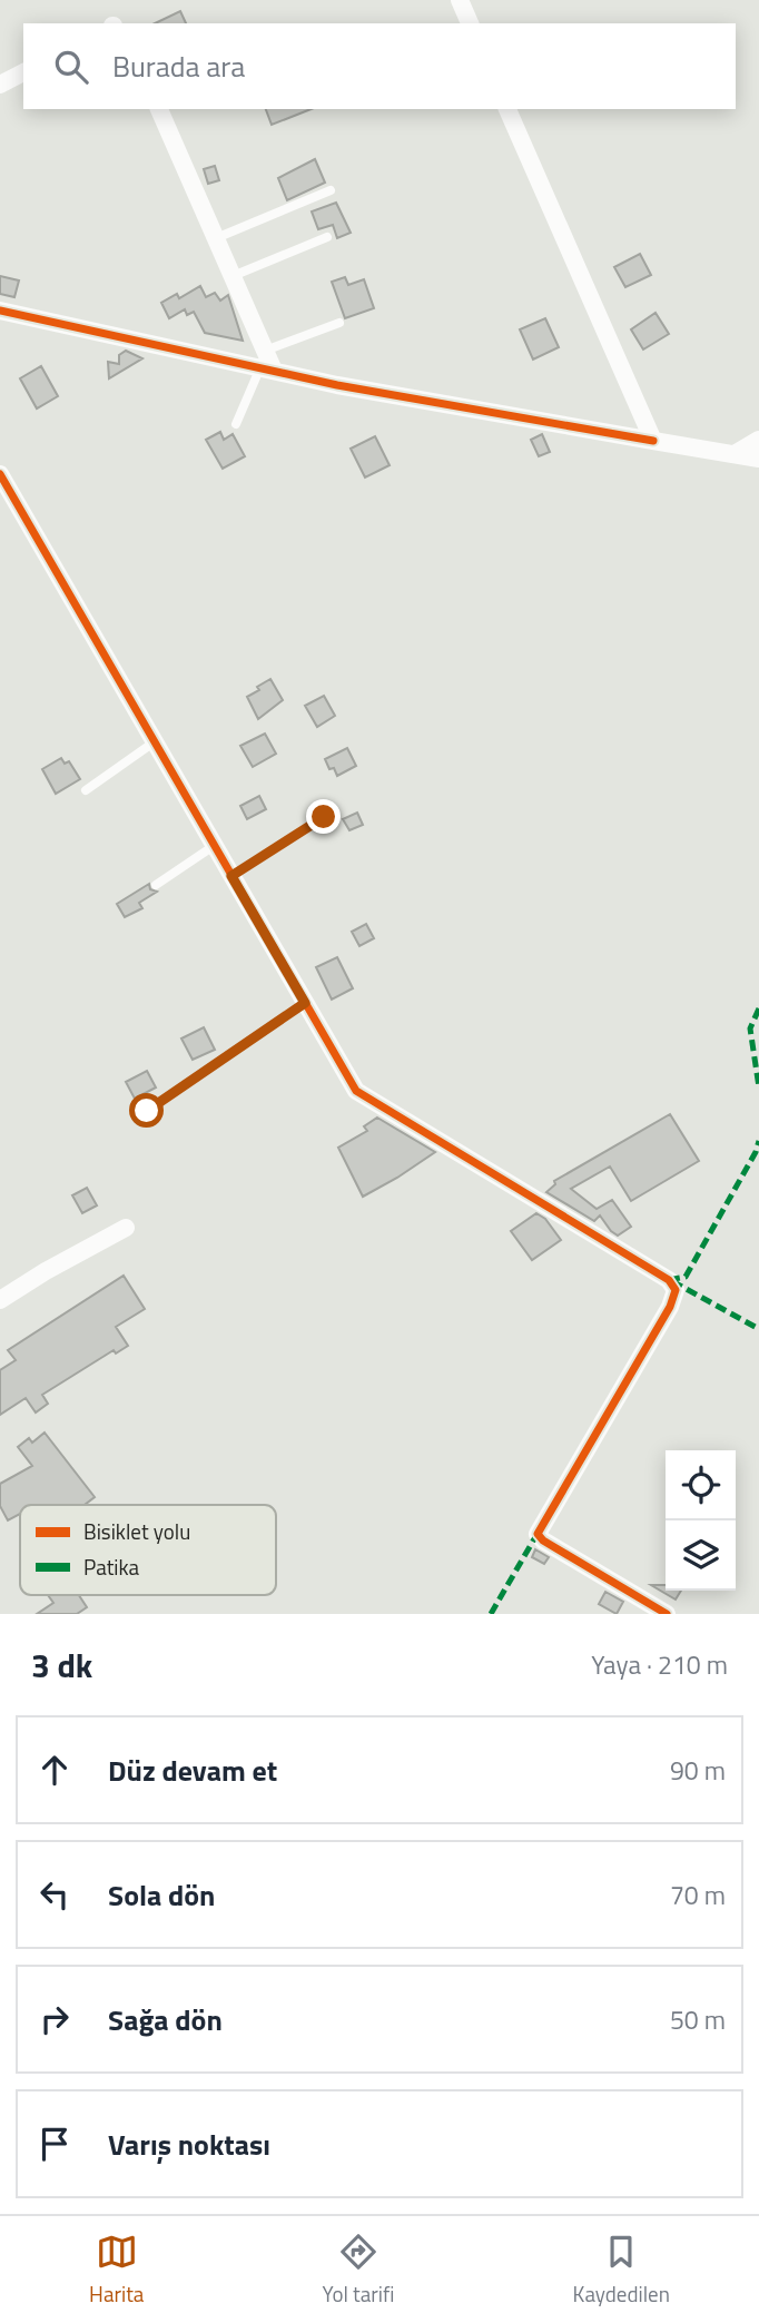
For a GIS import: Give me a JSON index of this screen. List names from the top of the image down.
{
  "legend": ["Bisiklet yolu", "Patika"],
  "page": {
    "search": "Burada ara",
    "heading": ["3 dk", "Yaya · 210 m"],
    "list": [
      ["Düz devam et", "90 m"],
      ["Sola dön", "70 m"],
      ["Sağa dön", "50 m"],
      "Varış noktası"
    ],
    "nav": ["Harita", "Yol tarifi", "Kaydedilen"]
  }
}
